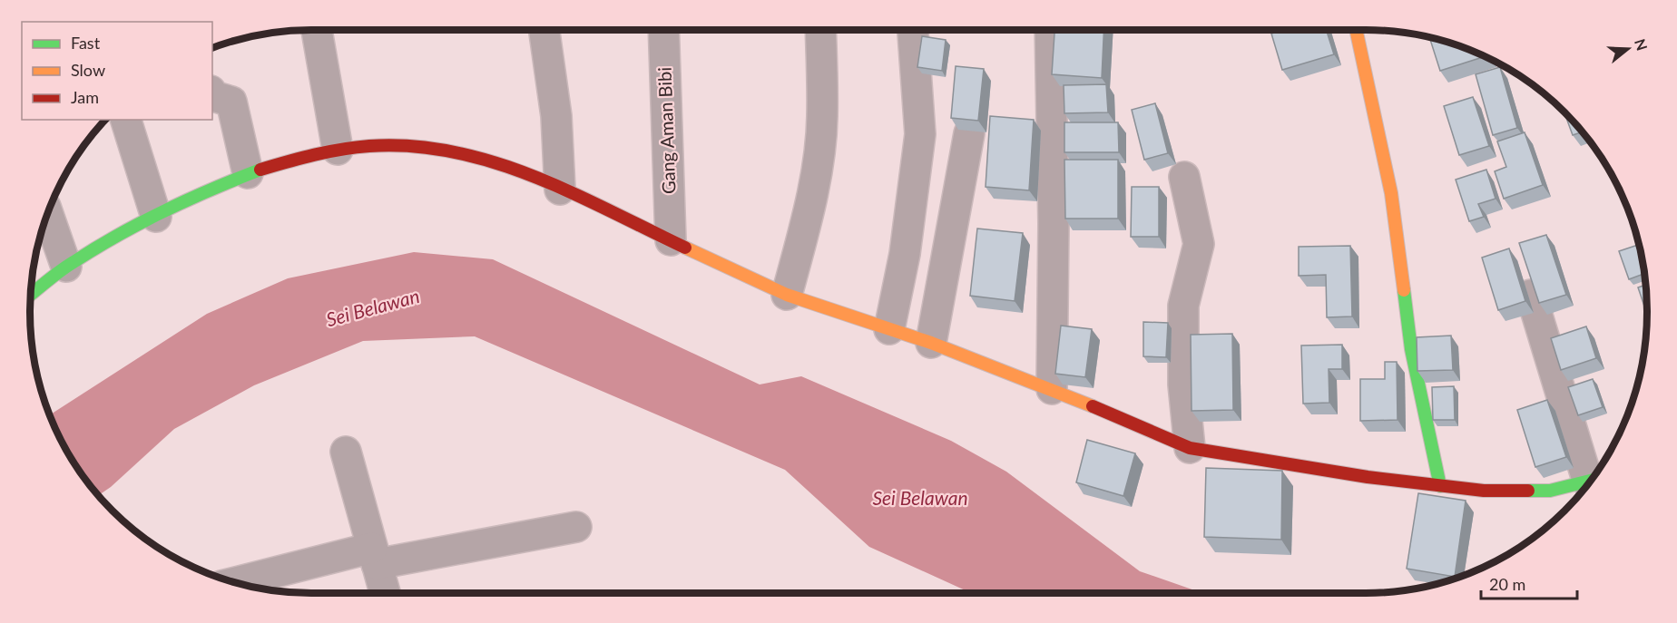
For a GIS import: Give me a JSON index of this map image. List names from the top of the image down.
{
  "streets": {
    "street": ["Gang Aman Bibi"]
  },
  "water": ["Sei Belawan"],
  "legend": ["Fast", "Slow", "Jam"],
  "scale_bar": "20 m",
  "north": "right"
}
